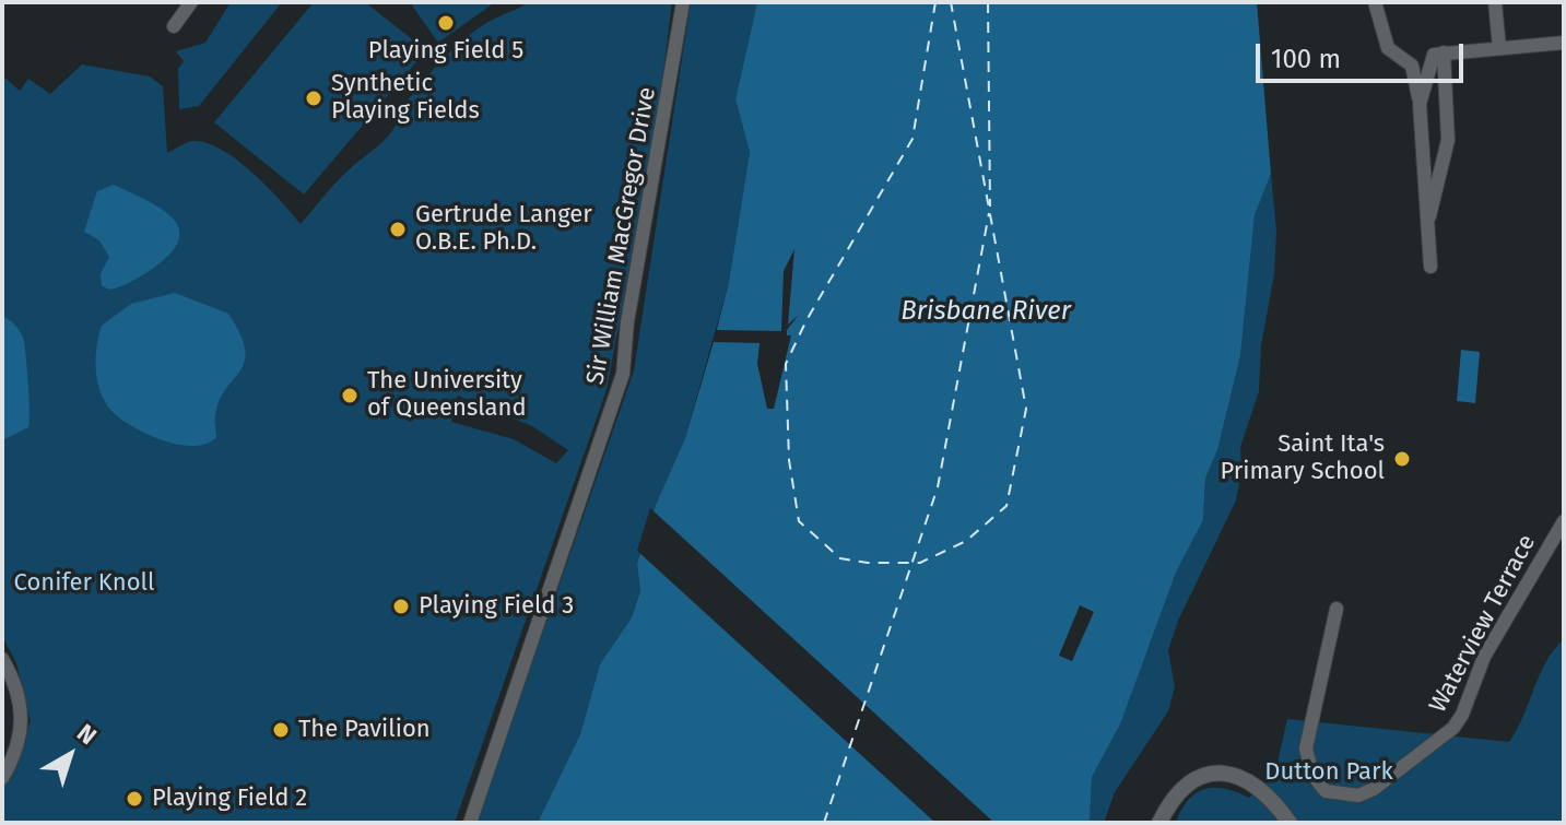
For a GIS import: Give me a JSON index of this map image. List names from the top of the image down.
{
  "streets": {
    "street": ["Sir William MacGregor Drive", "Waterview Terrace"]
  },
  "water": ["Brisbane River"],
  "parks": ["Conifer Knoll", "Dutton Park"],
  "places": [
    "Playing Field 5",
    "Synthetic Playing Fields",
    "Gertrude Langer O.B.E. Ph.D.",
    "The University of Queensland",
    "Saint Ita's Primary School",
    "Playing Field 3",
    "The Pavilion",
    "Playing Field 2"
  ],
  "scale_bar": "100 m",
  "north": "top right"
}
